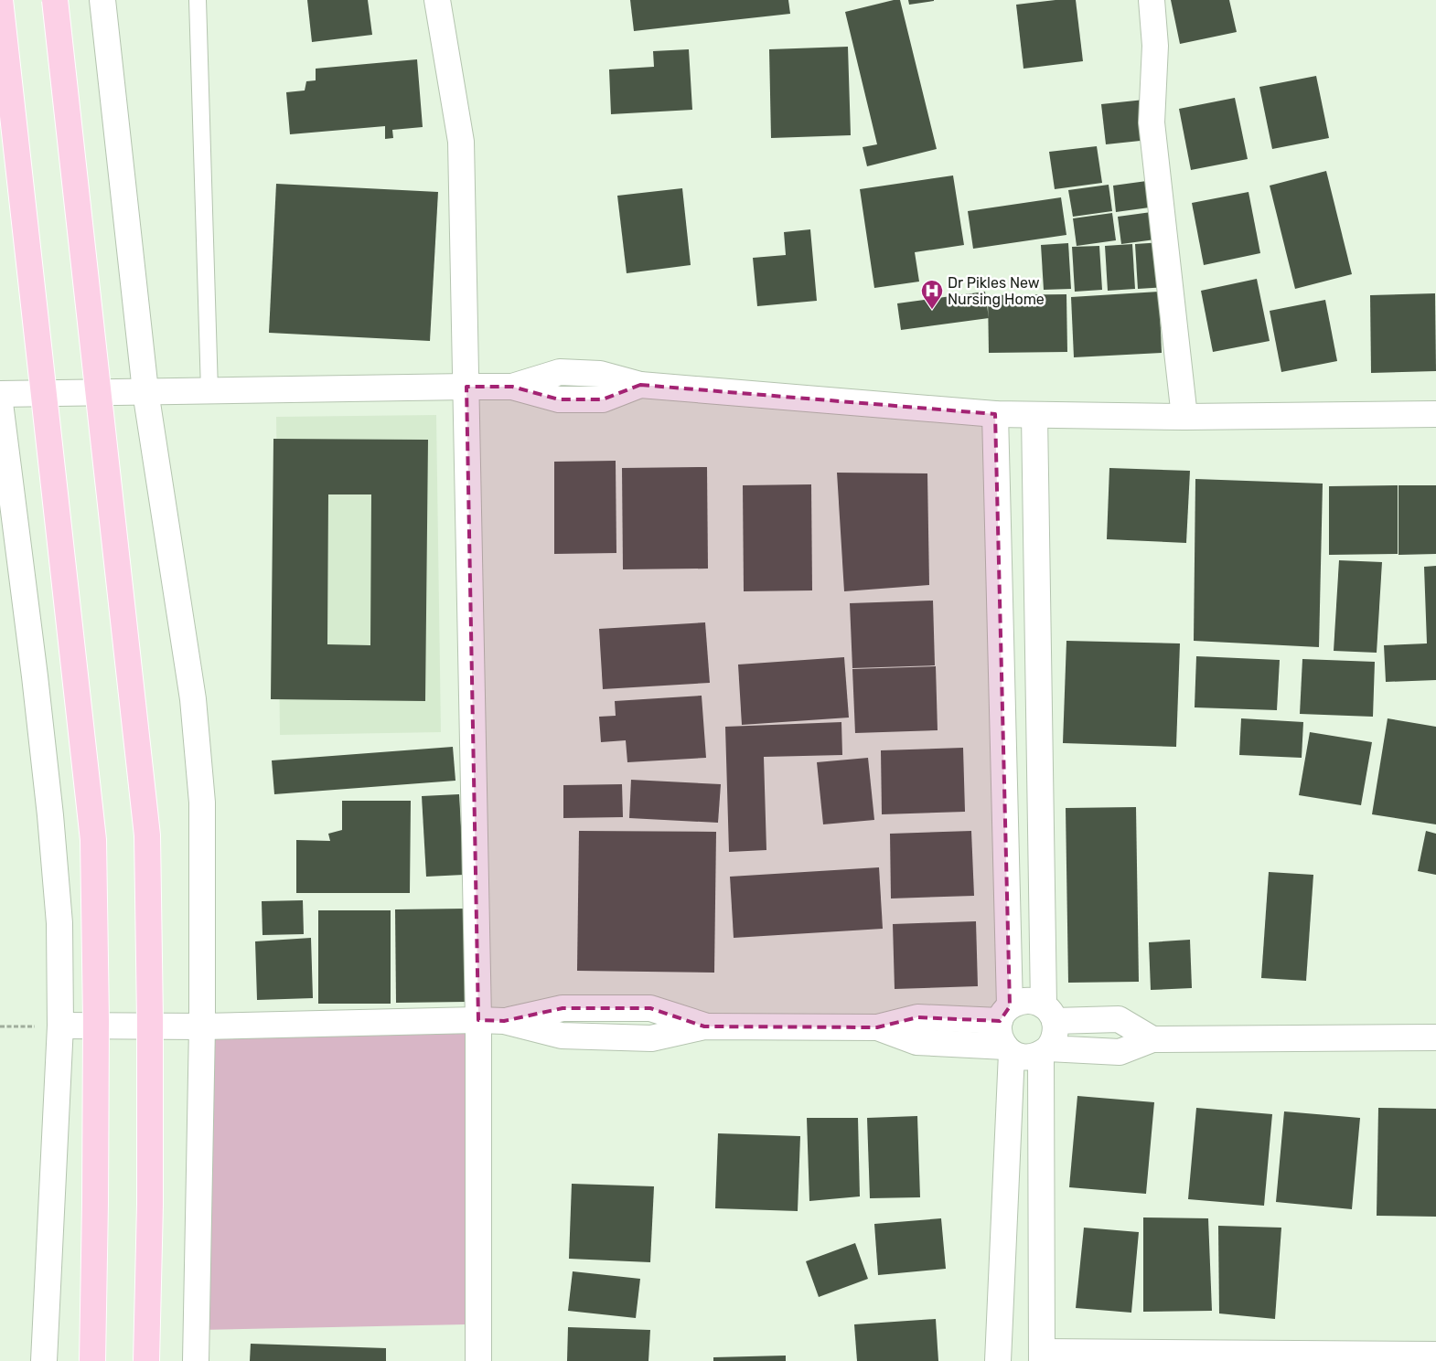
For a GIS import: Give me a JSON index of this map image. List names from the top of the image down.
{
  "places": {
    "hospital": ["Dr Pikles New Nursing Home"]
  }
}
